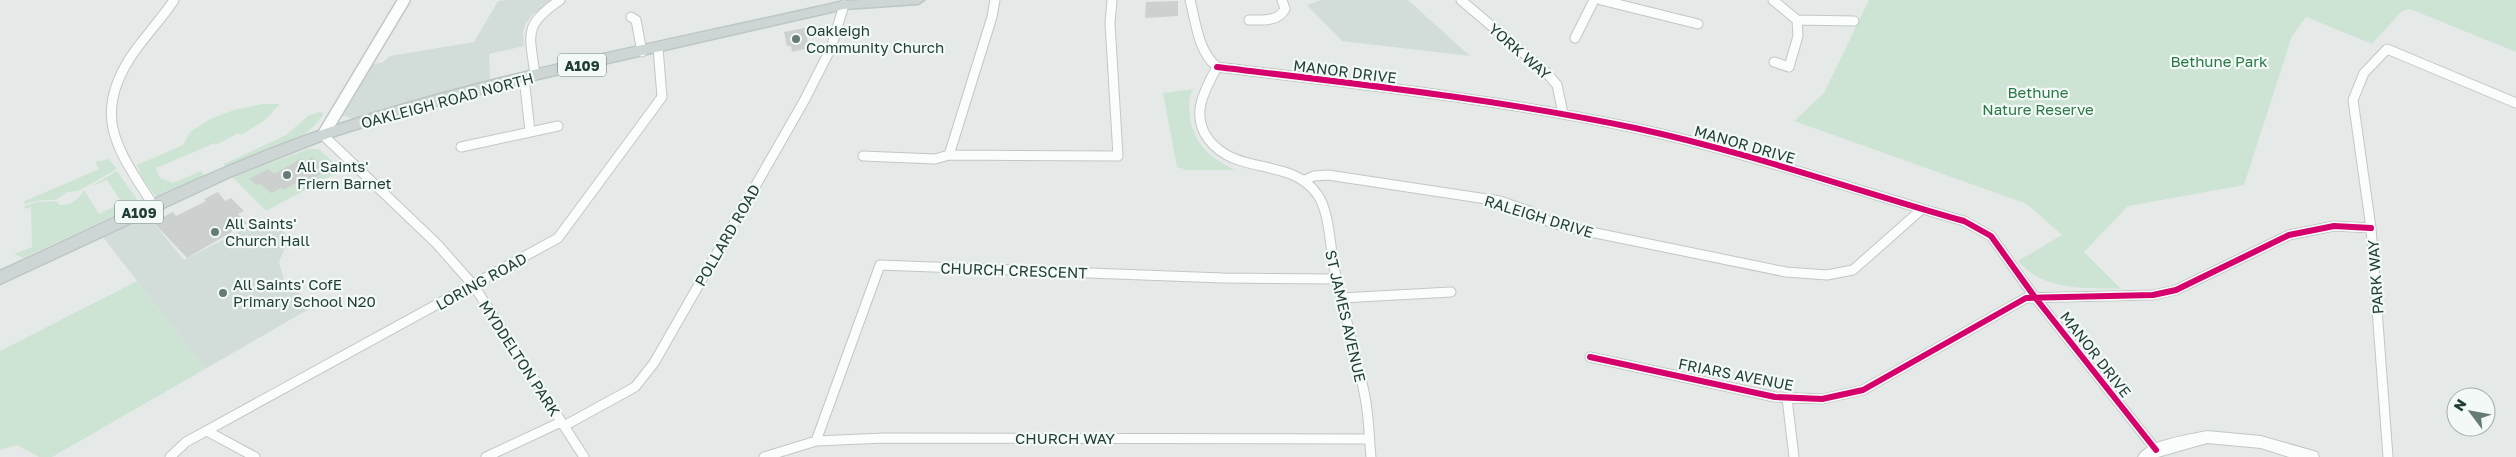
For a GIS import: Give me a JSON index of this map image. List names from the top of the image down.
{
  "streets": {
    "main road": ["A109", "OAKLEIGH ROAD NORTH"],
    "street": [
      "YORK WAY",
      "MANOR DRIVE",
      "RALEIGH DRIVE",
      "POLLARD ROAD",
      "CHURCH CRESCENT",
      "PARK WAY",
      "LORING ROAD",
      "ST JAMES AVENUE",
      "MYDDELTON PARK",
      "FRIARS AVENUE",
      "CHURCH WAY"
    ]
  },
  "crossings": [
    ["YORK WAY", "MANOR DRIVE"],
    ["MANOR DRIVE", "RALEIGH DRIVE"],
    ["MANOR DRIVE", "FRIARS AVENUE"],
    ["OAKLEIGH ROAD NORTH", "POLLARD ROAD"],
    ["OAKLEIGH ROAD NORTH", "LORING ROAD"],
    ["OAKLEIGH ROAD NORTH", "MYDDELTON PARK"],
    ["RALEIGH DRIVE", "ST JAMES AVENUE"],
    ["POLLARD ROAD", "MYDDELTON PARK"],
    ["CHURCH CRESCENT", "ST JAMES AVENUE"],
    ["CHURCH CRESCENT", "CHURCH WAY"],
    ["LORING ROAD", "MYDDELTON PARK"],
    ["ST JAMES AVENUE", "CHURCH WAY"]
  ],
  "parks": ["Bethune Park", "Bethune Nature Reserve"],
  "places": [
    "Oakleigh Community Church",
    "All Saints' Friern Barnet",
    "All Saints' Church Hall",
    "All Saints' CofE Primary School N20"
  ],
  "north": "top left"
}
